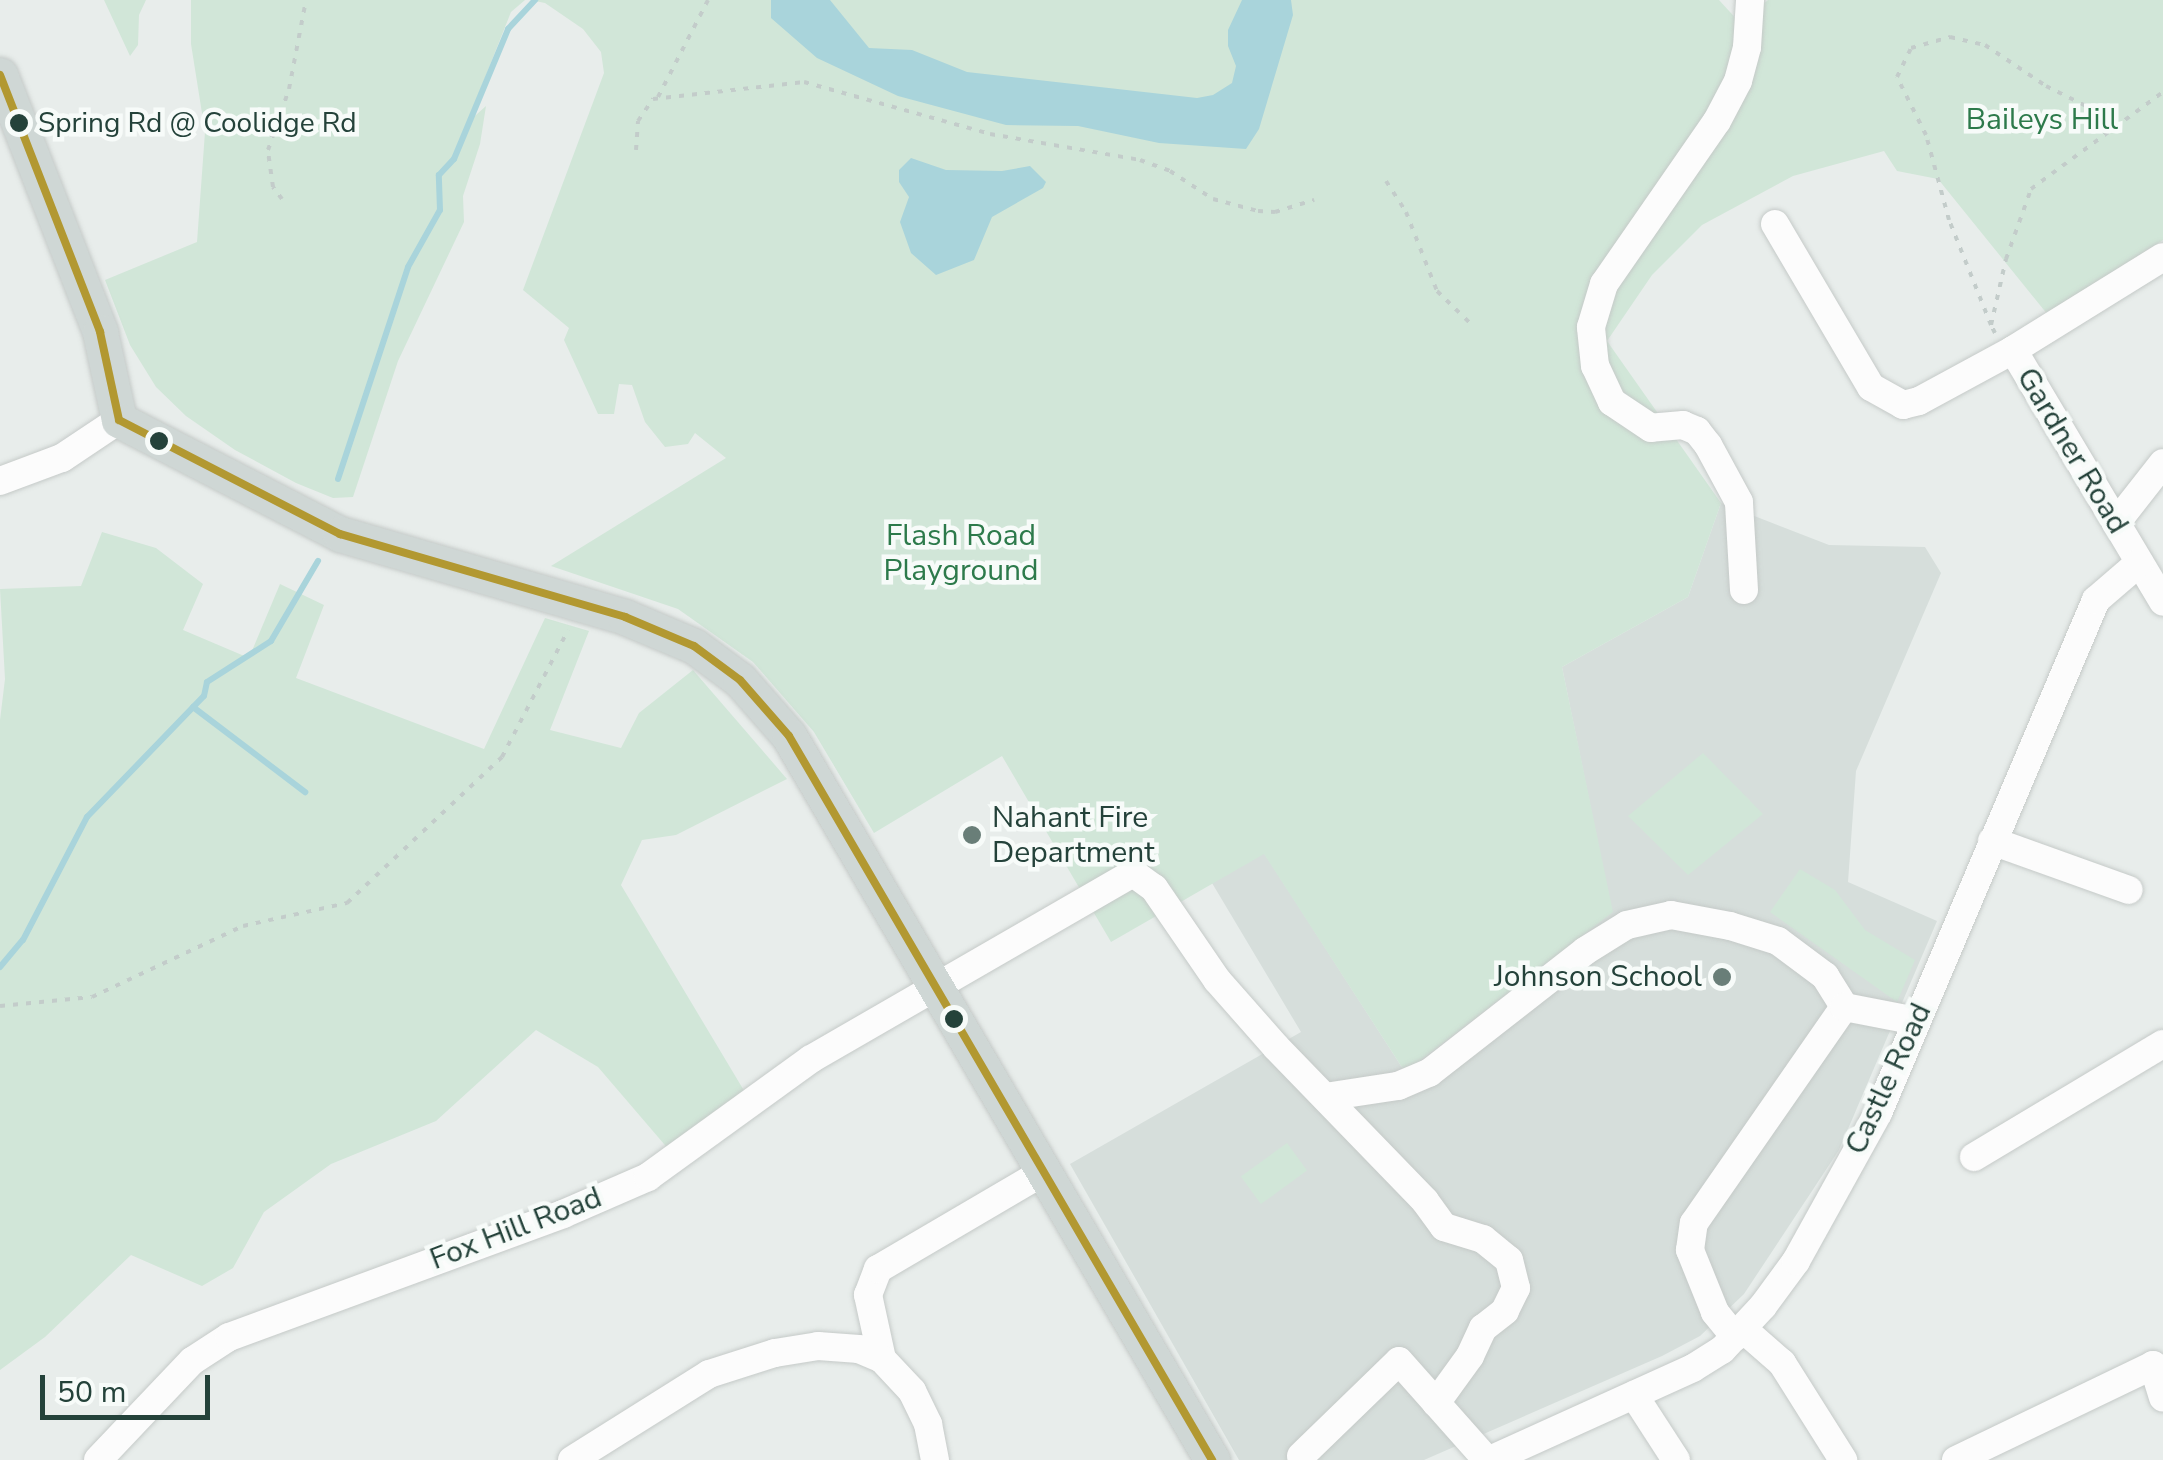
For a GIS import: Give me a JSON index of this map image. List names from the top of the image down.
{
  "streets": {
    "street": ["Gardner Road", "Castle Road", "Fox Hill Road"]
  },
  "crossings": [
    ["Gardner Road", "Castle Road"]
  ],
  "parks": ["Baileys Hill", "Flash Road Playground"],
  "places": ["Spring Rd @ Coolidge Rd", "Nahant Fire Department", "Johnson School"],
  "scale_bar": "50 m"
}
